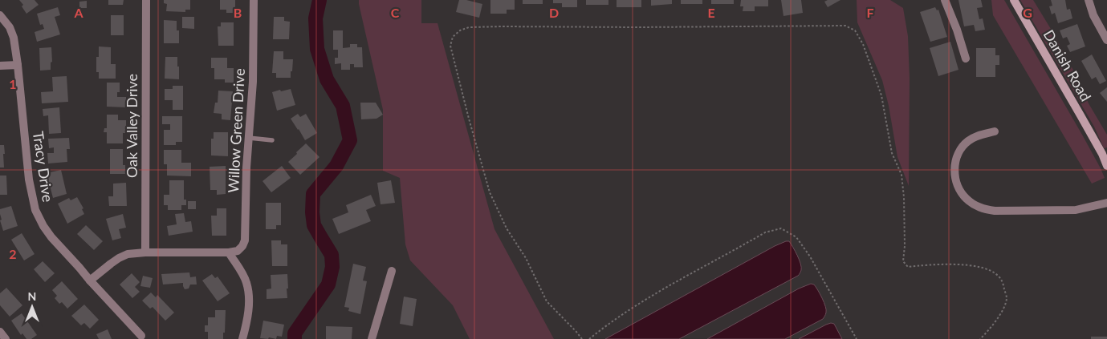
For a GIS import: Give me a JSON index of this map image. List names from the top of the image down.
{
  "streets": {
    "street": [
      "Danish Road",
      "Oak Valley Drive",
      "Willow Green Drive",
      "Tracy Drive"
    ]
  },
  "north": "top",
  "grid": {
    "columns": [
      "A",
      "B",
      "C",
      "D",
      "E",
      "F",
      "G"
    ],
    "rows": ["1", "2"]
  }
}
